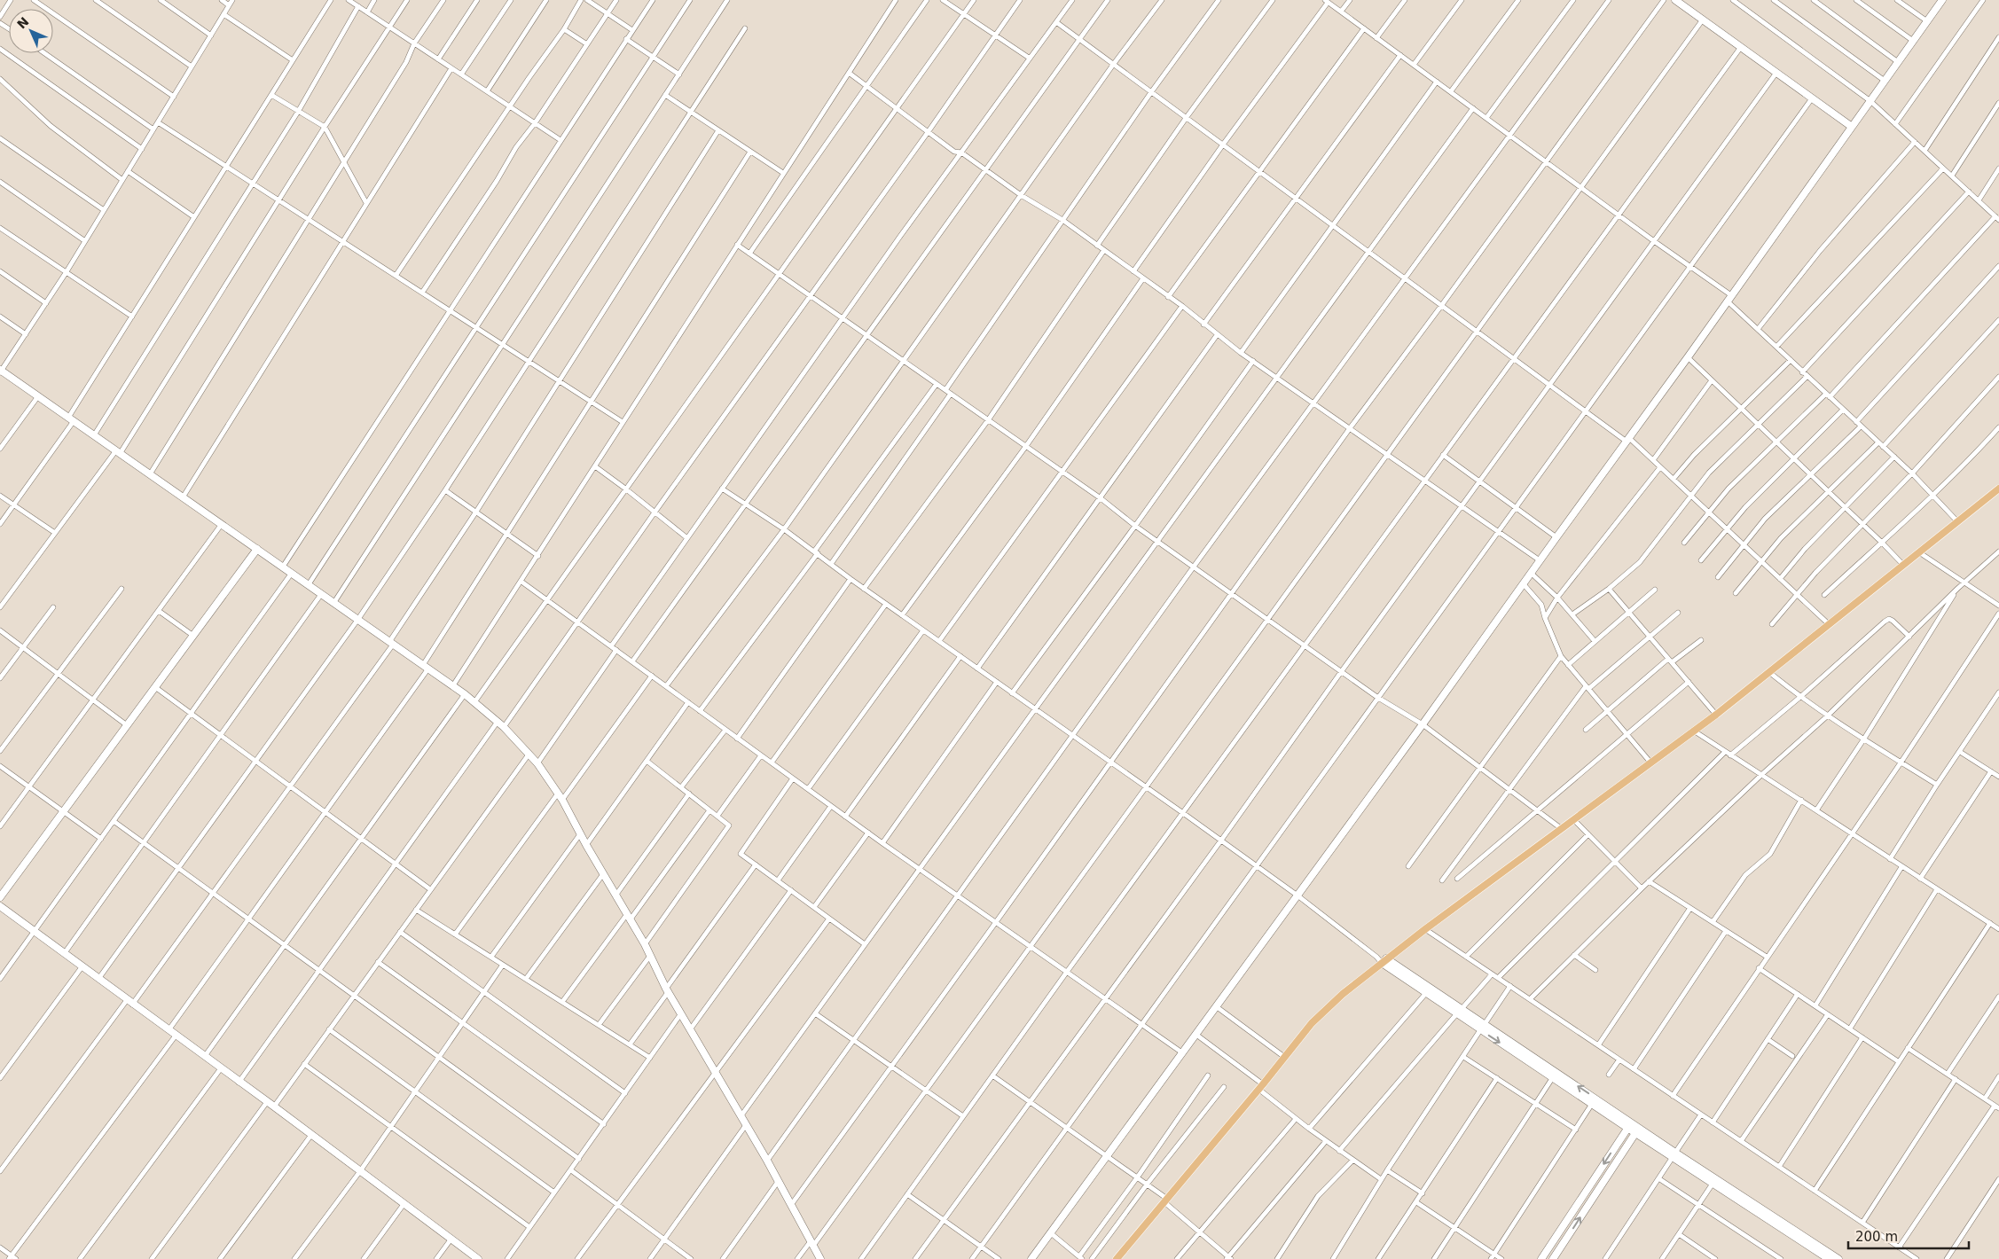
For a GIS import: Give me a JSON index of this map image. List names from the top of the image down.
{
  "scale_bar": "200 m",
  "north": "top left"
}
